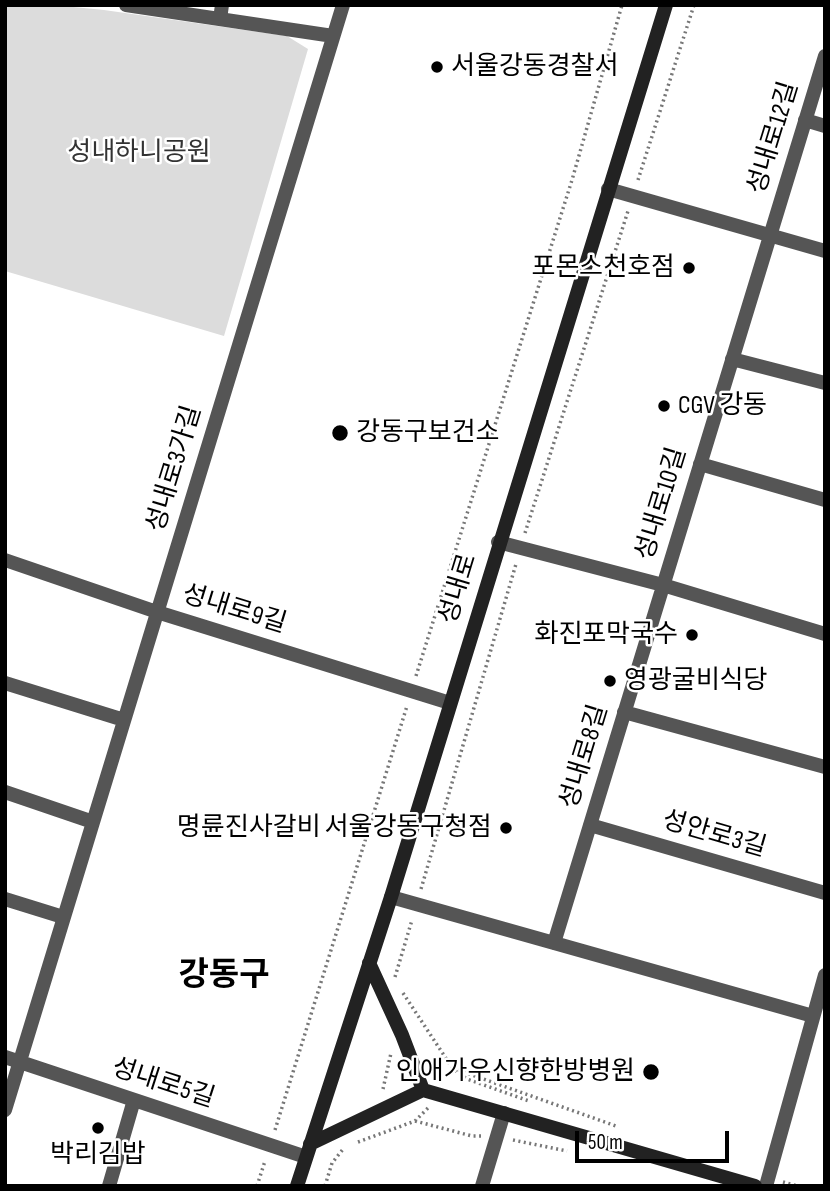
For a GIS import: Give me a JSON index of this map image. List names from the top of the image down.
{
  "streets": {
    "street": [
      "성내로12길",
      "성내로3가길",
      "성내로10길",
      "성내로",
      "성내로9길",
      "성내로8길",
      "성안로3길",
      "성내로5길"
    ]
  },
  "crossings": [
    ["성내로12길", "성내로10길"],
    ["성내로12길", "성내로"],
    ["성내로3가길", "성내로9길"],
    ["성내로3가길", "성내로5길"],
    ["성내로10길", "성내로"],
    ["성내로10길", "성내로8길"],
    ["성내로", "성내로9길"],
    ["성내로", "성내로5길"],
    ["성내로8길", "성안로3길"]
  ],
  "districts": ["강동구"],
  "parks": ["성내하니공원"],
  "places": [
    "서울강동경찰서",
    "포몬스천호점",
    "CGV 강동",
    "강동구보건소",
    "화진포막국수",
    "영광굴비식당",
    "명륜진사갈비 서울강동구청점",
    "인애가우신향한방병원",
    "박리김밥"
  ],
  "scale_bar": "50 m"
}
